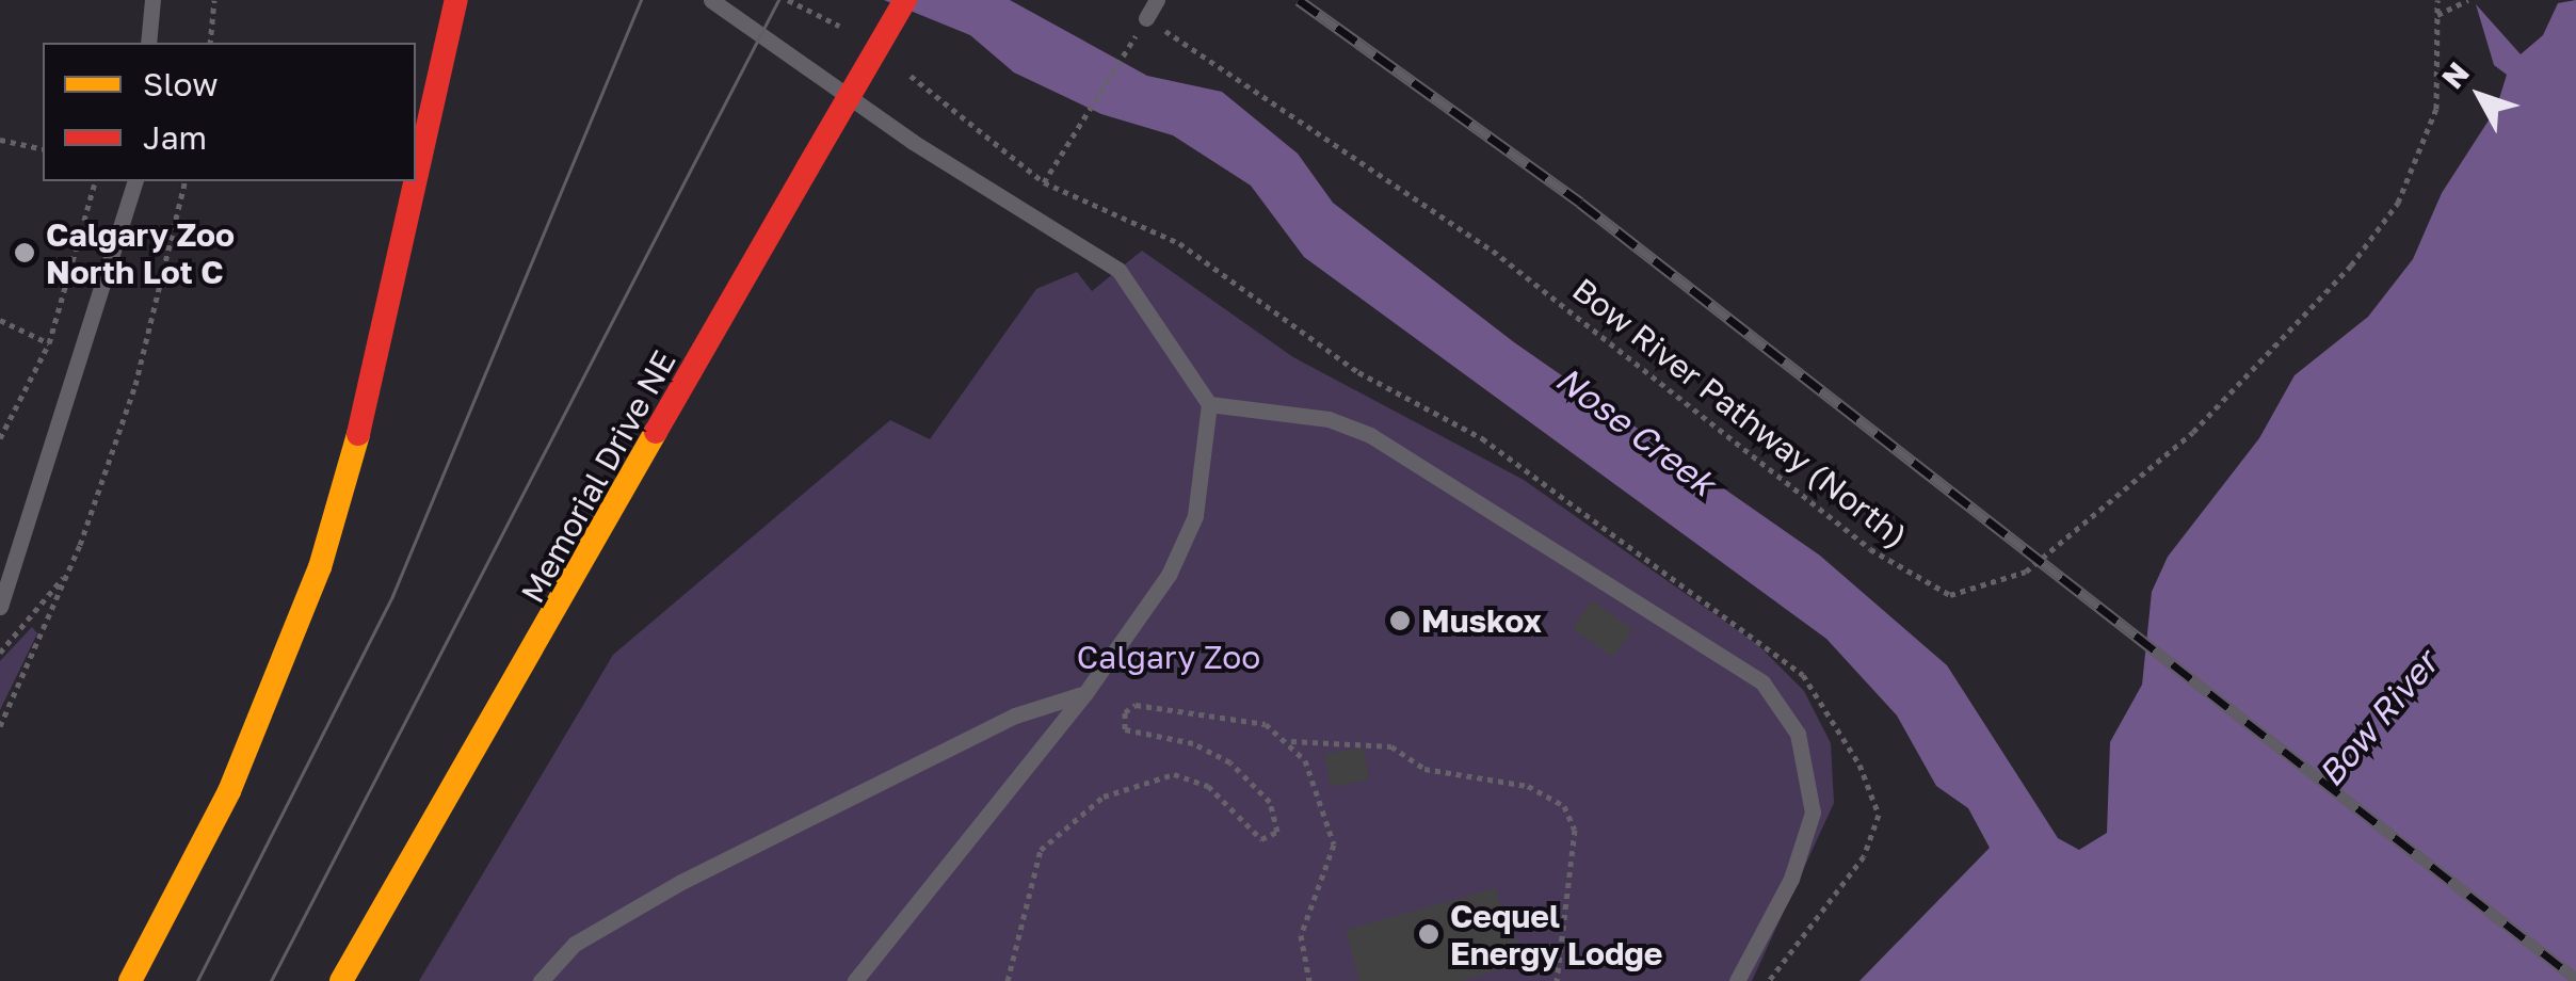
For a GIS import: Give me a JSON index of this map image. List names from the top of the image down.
{
  "streets": {
    "highway": ["Memorial Drive NE"],
    "path": ["Bow River Pathway (North)"]
  },
  "water": ["Nose Creek", "Bow River"],
  "parks": ["Calgary Zoo"],
  "places": ["Calgary Zoo North Lot C", "Muskox", "Cequel Energy Lodge"],
  "legend": ["Slow", "Jam"],
  "north": "top left"
}
